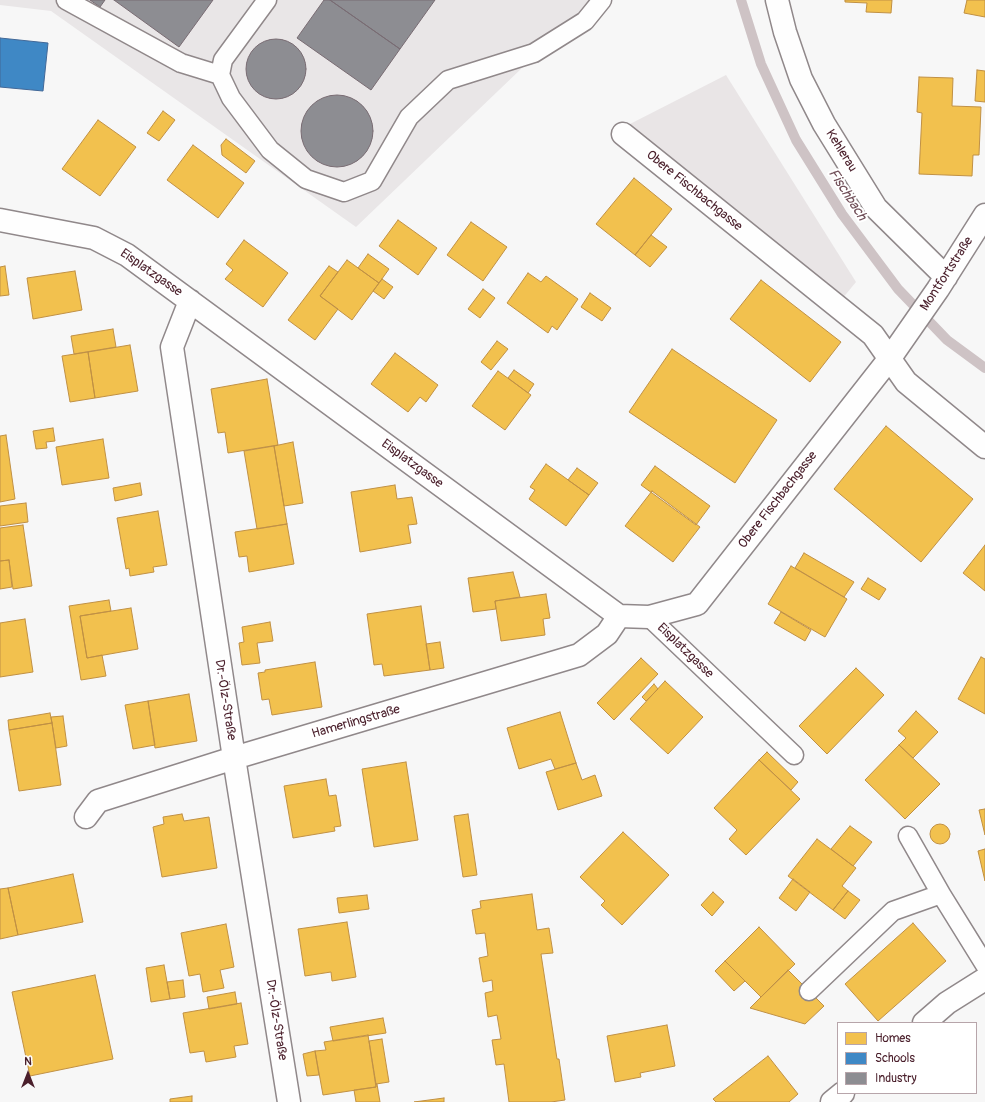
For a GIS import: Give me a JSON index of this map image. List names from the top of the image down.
{
  "streets": {
    "street": [
      "Kehlerau",
      "Obere Fischbachgasse",
      "Eisplatzgasse",
      "Montfortstraße",
      "Dr.-Ölz-Straße",
      "Hamerlingstraße"
    ]
  },
  "crossings": [
    ["Kehlerau", "Montfortstraße"],
    ["Obere Fischbachgasse", "Eisplatzgasse"],
    ["Obere Fischbachgasse", "Montfortstraße"],
    ["Eisplatzgasse", "Dr.-Ölz-Straße"],
    ["Eisplatzgasse", "Hamerlingstraße"],
    ["Dr.-Ölz-Straße", "Hamerlingstraße"]
  ],
  "water": ["Fischbach"],
  "legend": ["Homes", "Schools", "Industry"],
  "north": "top"
}
